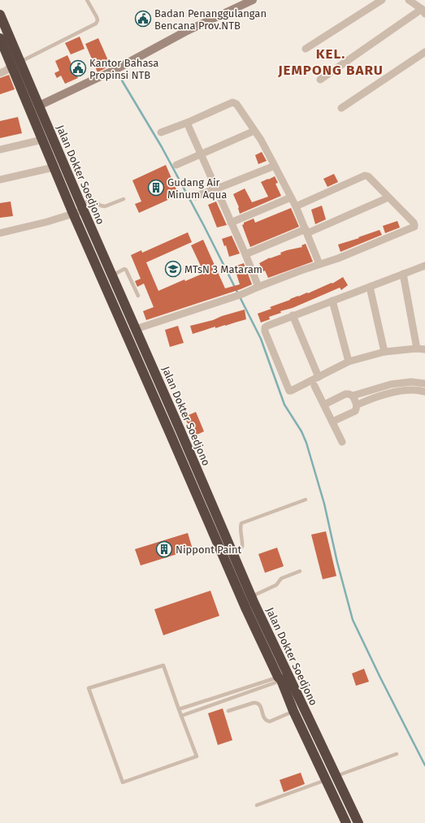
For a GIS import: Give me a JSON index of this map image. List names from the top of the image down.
{
  "streets": {
    "highway": ["Jalan Dokter Soedjono"]
  },
  "districts": ["KEL. JEMPONG BARU"],
  "places": {
    "public building": ["Badan Penanggulangan Bencana Prov.NTB", "Kantor Bahasa Propinsi NTB"],
    "building": ["Gudang Air Minum Aqua", "Nippont Paint"],
    "school or university": ["MTsN 3 Mataram"]
  }
}
